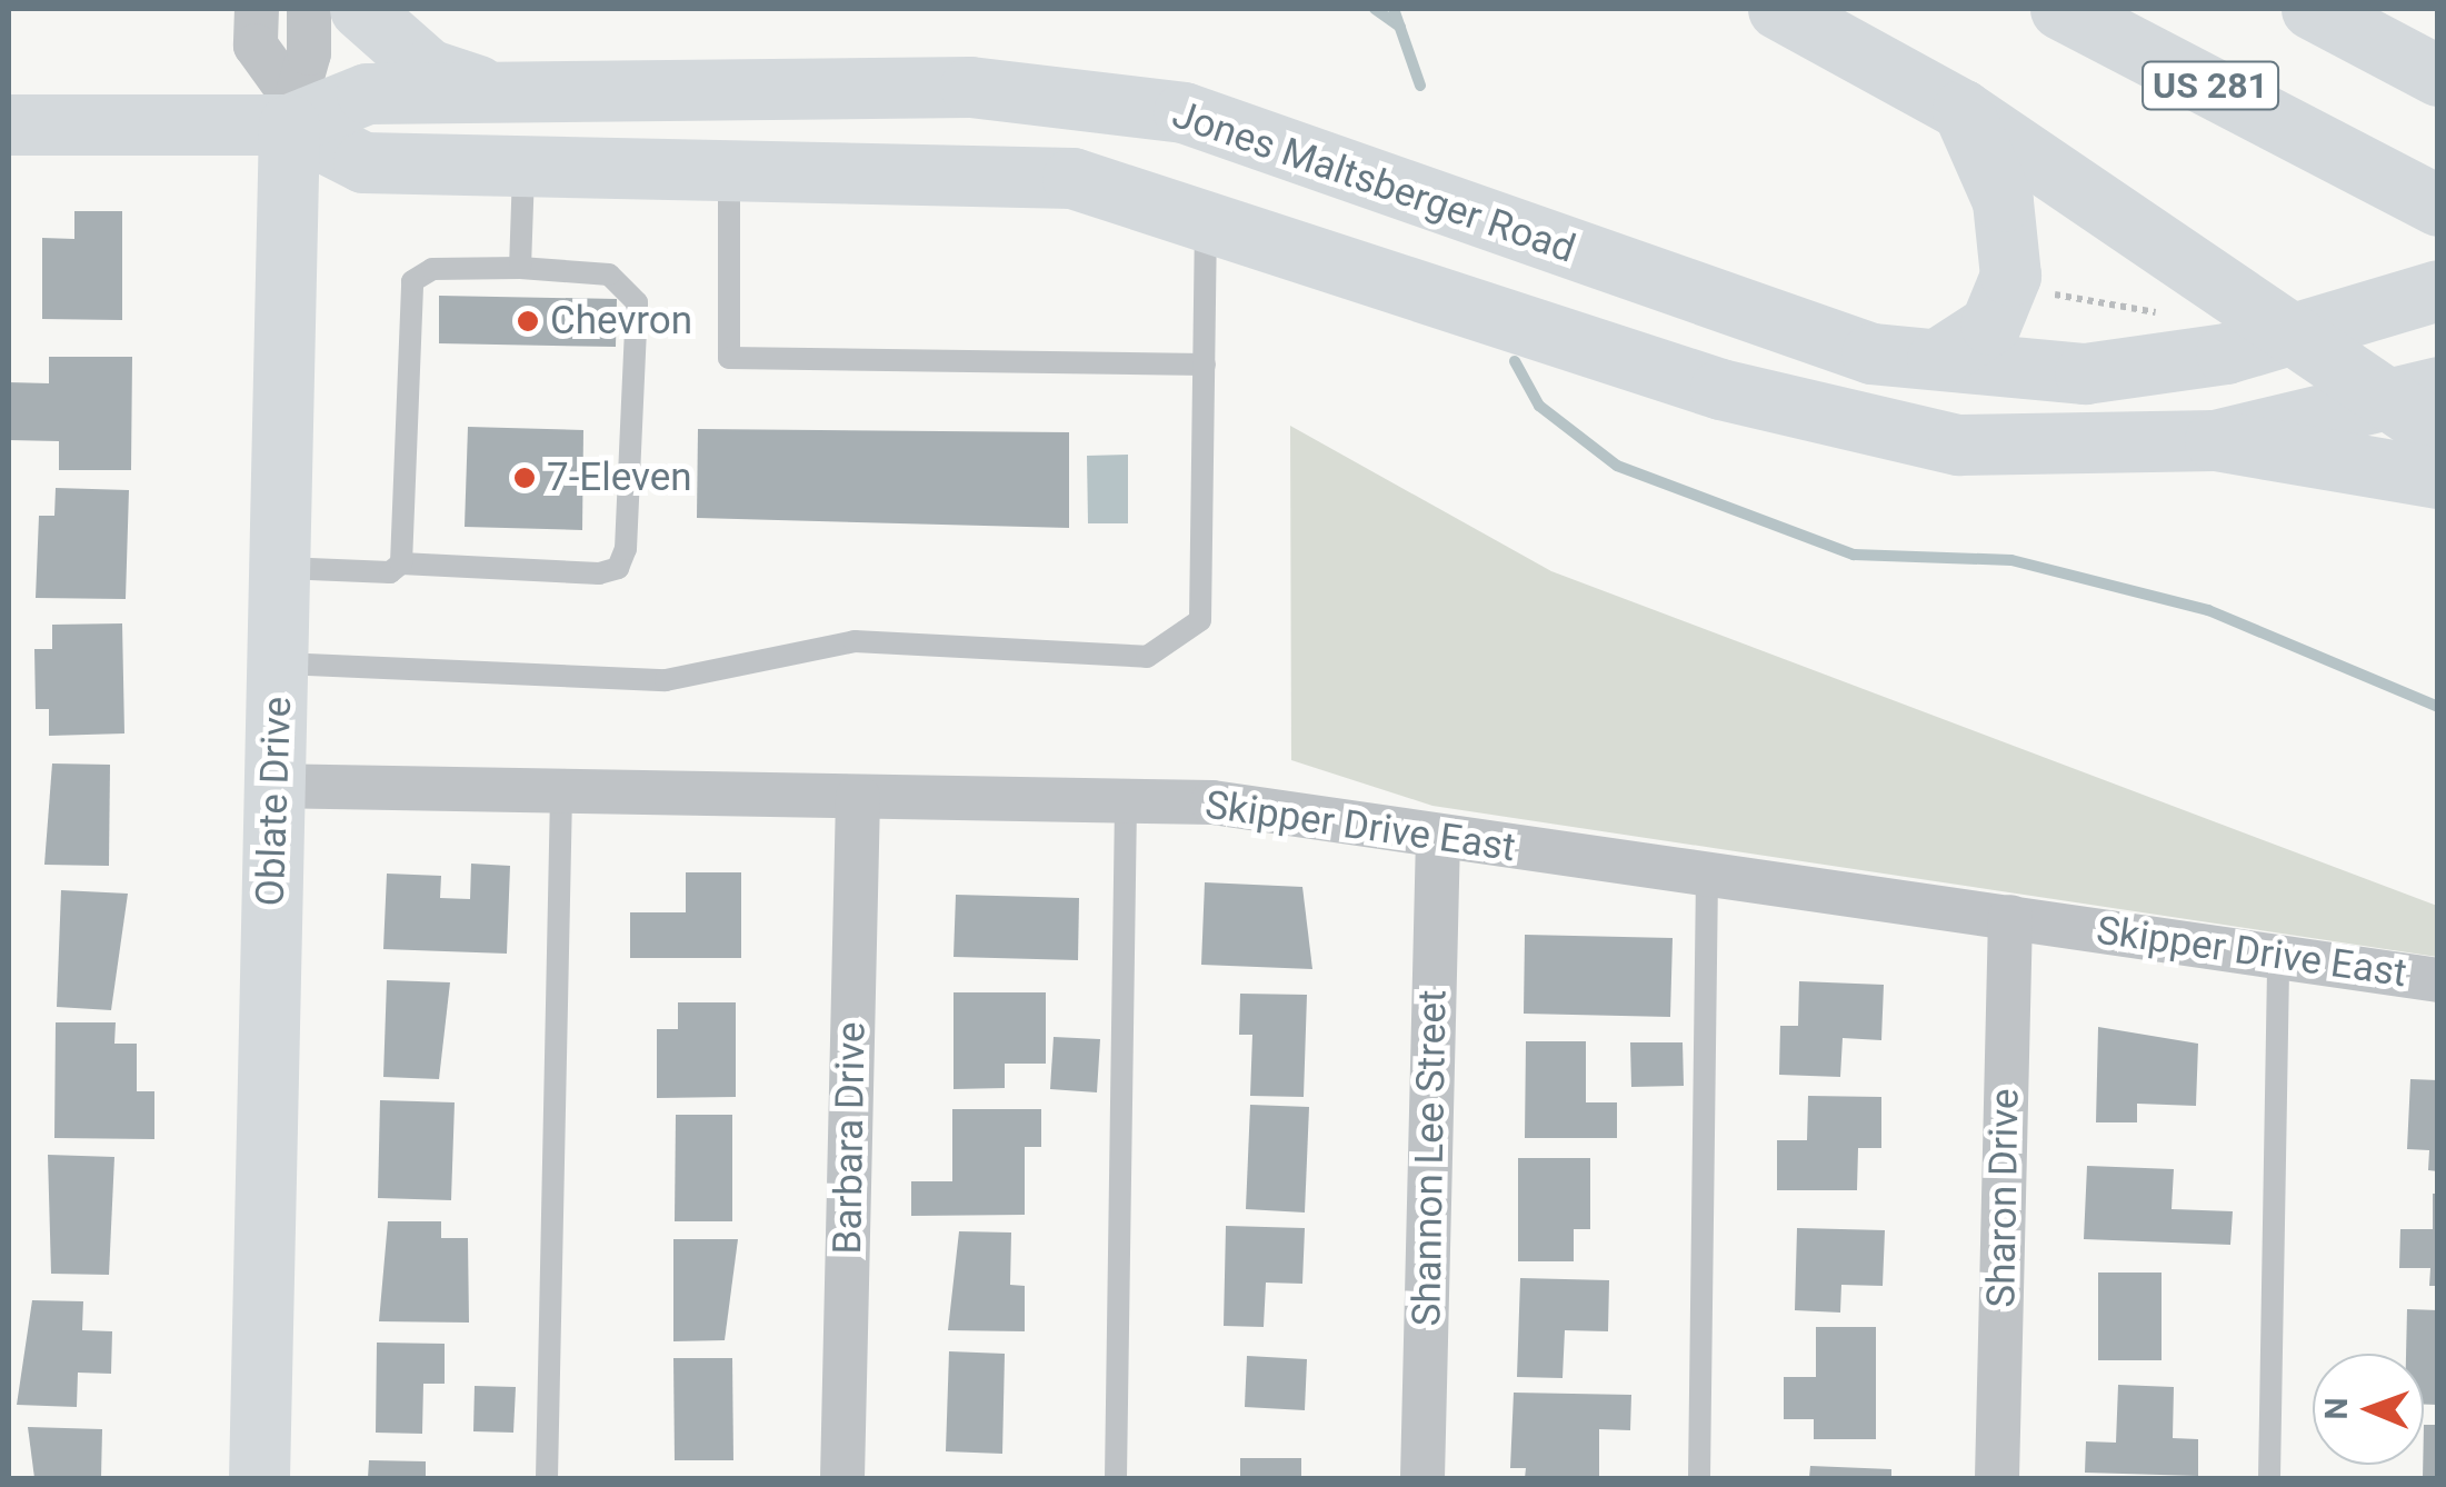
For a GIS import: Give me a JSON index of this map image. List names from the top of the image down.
{
  "streets": {
    "main road": ["US 281", "Jones Maltsberger Road", "Oblate Drive"],
    "street": [
      "Skipper Drive East",
      "Barbara Drive",
      "Shannon Lee Street",
      "Sharon Drive"
    ]
  },
  "crossings": [
    ["Jones Maltsberger Road", "Oblate Drive"],
    ["Oblate Drive", "Skipper Drive East"],
    ["Skipper Drive East", "Barbara Drive"],
    ["Skipper Drive East", "Shannon Lee Street"],
    ["Skipper Drive East", "Sharon Drive"]
  ],
  "places": ["Chevron", "7-Eleven"],
  "north": "left"
}
